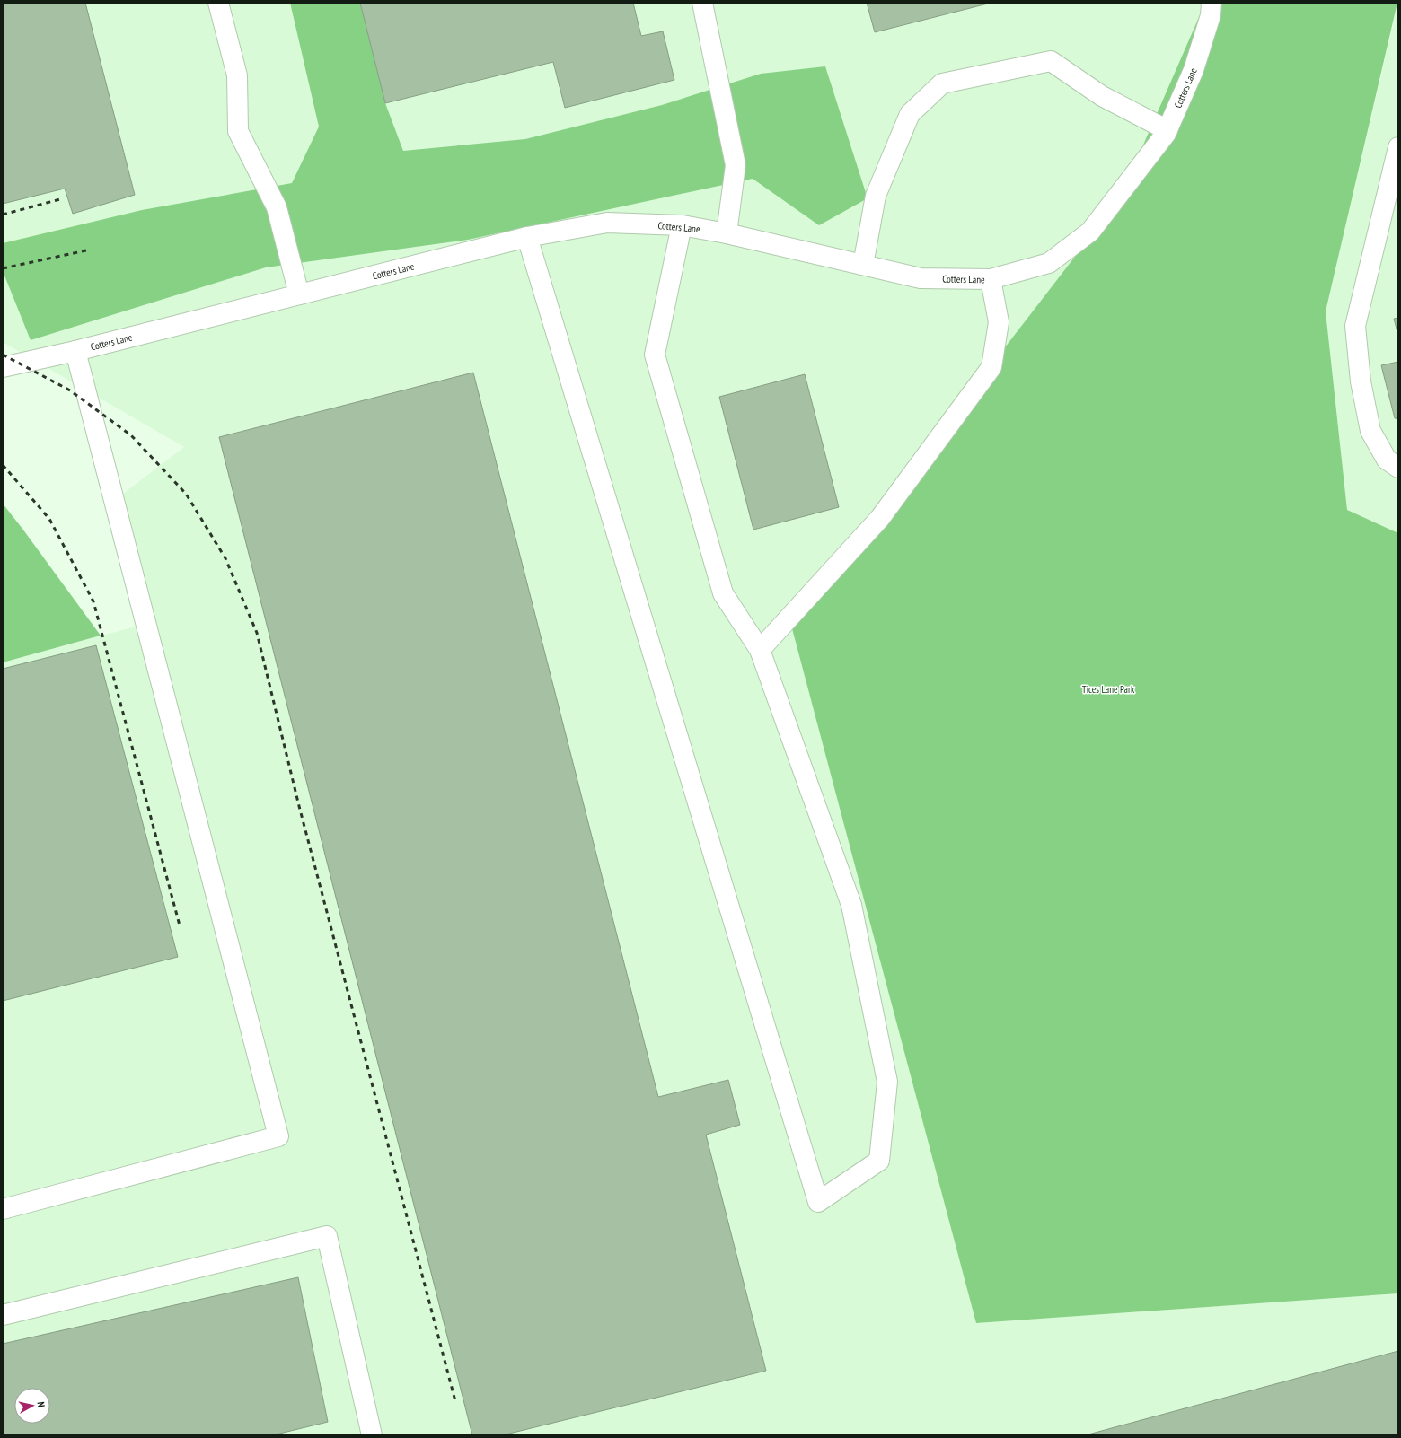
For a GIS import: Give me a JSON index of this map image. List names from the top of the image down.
{
  "streets": {
    "street": ["Cotters Lane"]
  },
  "parks": ["Tices Lane Park"],
  "north": "right"
}
